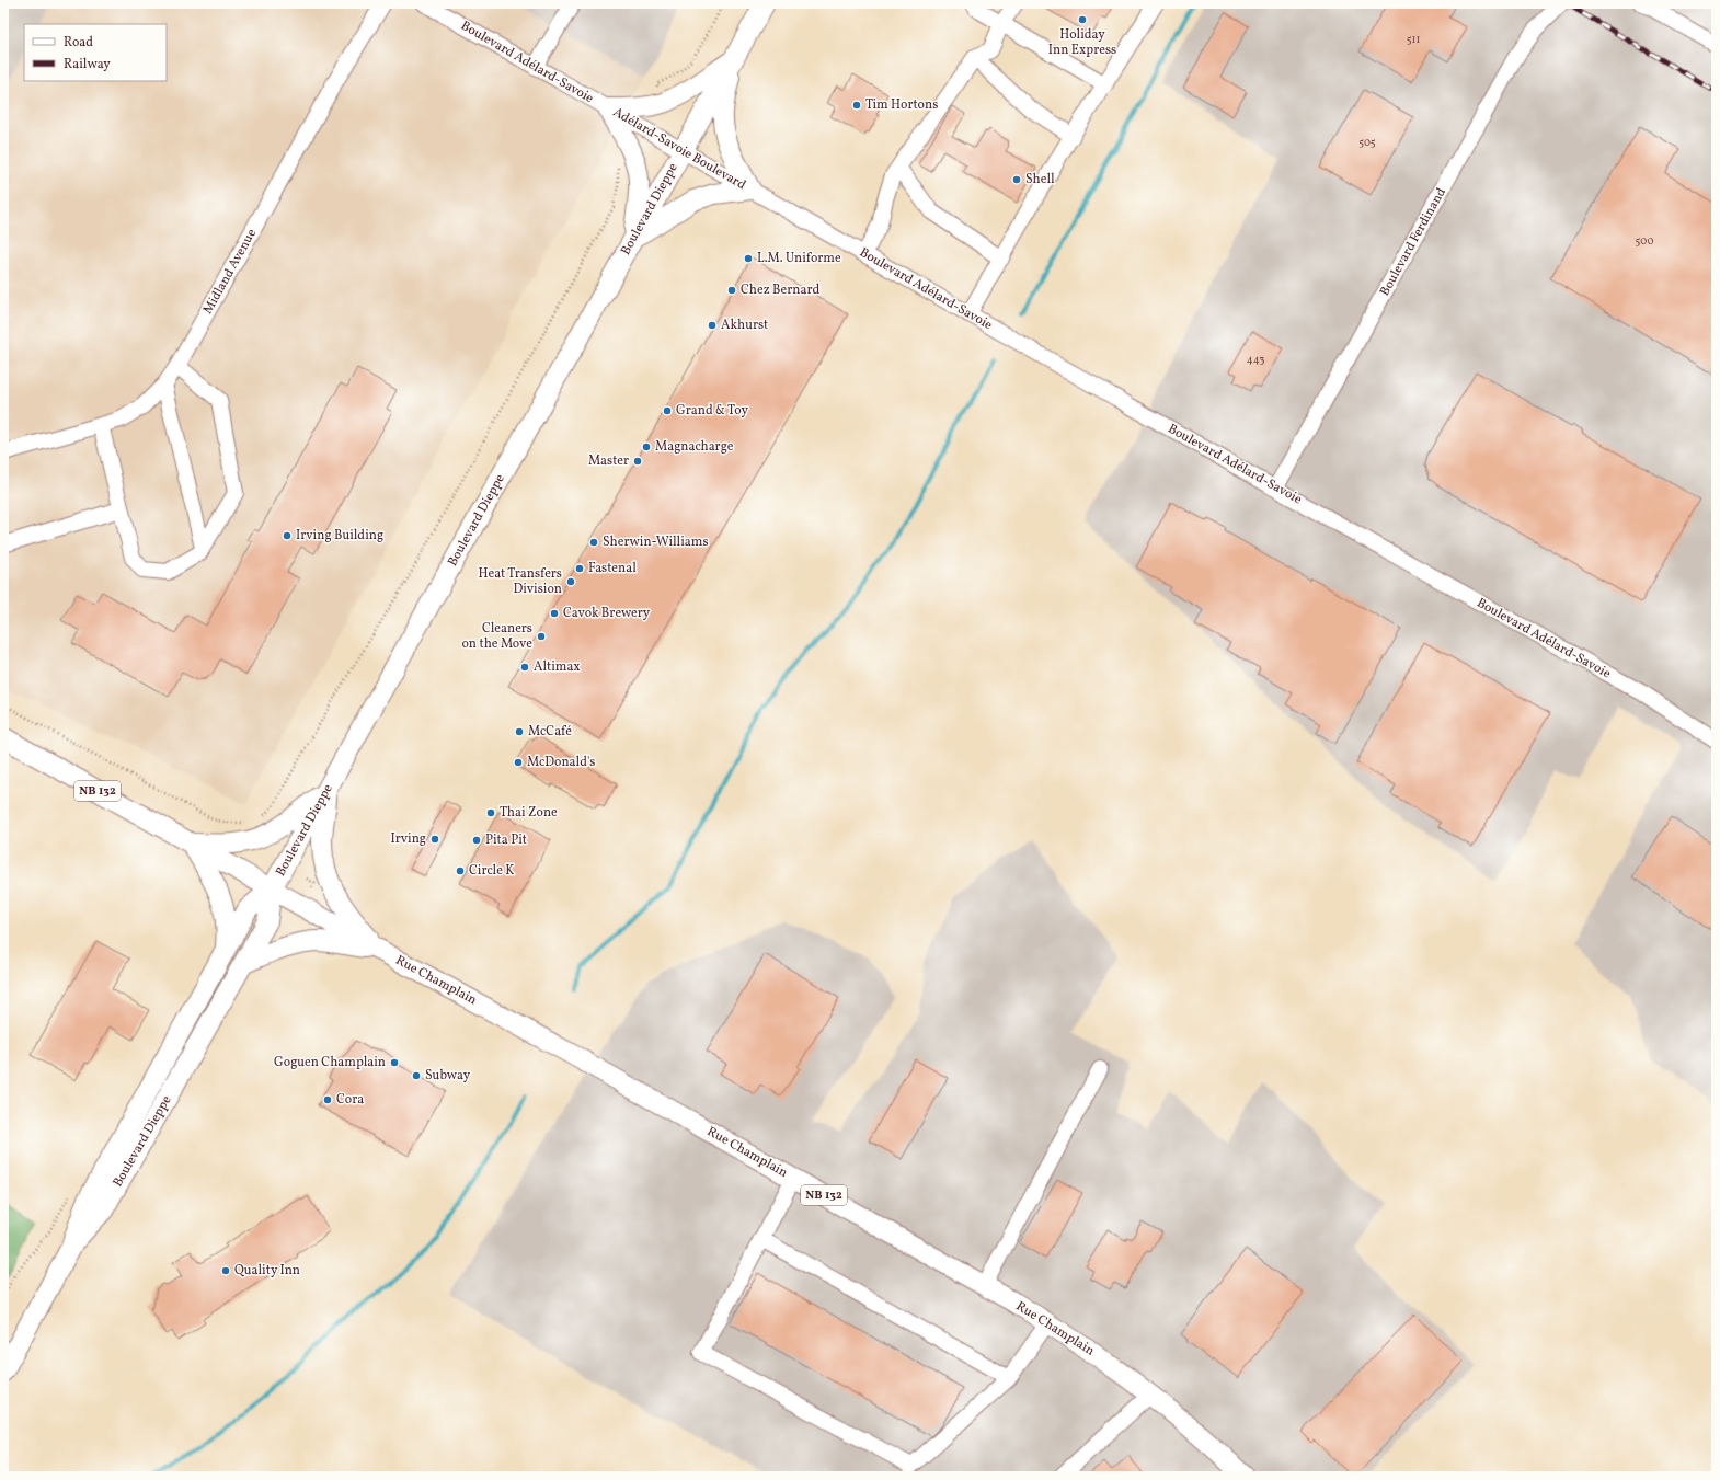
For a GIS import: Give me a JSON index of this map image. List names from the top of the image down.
{
  "streets": {
    "main road": ["Boulevard Dieppe", "NB 132", "Rue Champlain"],
    "street": [
      "Boulevard Adélard-Savoie",
      "Adélard-Savoie Boulevard",
      "Boulevard Ferdinand",
      "Midland Avenue"
    ]
  },
  "crossings": [
    ["Boulevard Adélard-Savoie", "Adélard-Savoie Boulevard"],
    ["Boulevard Adélard-Savoie", "Boulevard Ferdinand"],
    ["Adélard-Savoie Boulevard", "Boulevard Dieppe"],
    ["Boulevard Dieppe", "NB 132"],
    ["Boulevard Dieppe", "Rue Champlain"],
    ["NB 132", "Rue Champlain"]
  ],
  "places": [
    "Holiday Inn Express",
    "Tim Hortons",
    "Shell",
    "L.M. Uniforme",
    "Chez Bernard",
    "Akhurst",
    "Grand & Toy",
    "Magnacharge",
    "Master",
    "Irving Building",
    "Sherwin-Williams",
    "Fastenal",
    "Heat Transfers Division",
    "Cavok Brewery",
    "Cleaners on the Move",
    "Altimax",
    "McCafé",
    "McDonald's",
    "Thai Zone",
    "Irving",
    "Pita Pit",
    "Circle K",
    "Goguen Champlain",
    "Subway",
    "Cora",
    "Quality Inn"
  ],
  "house_numbers": [
    "511",
    "505",
    "500",
    "443"
  ],
  "legend": ["Road", "Railway"]
}
